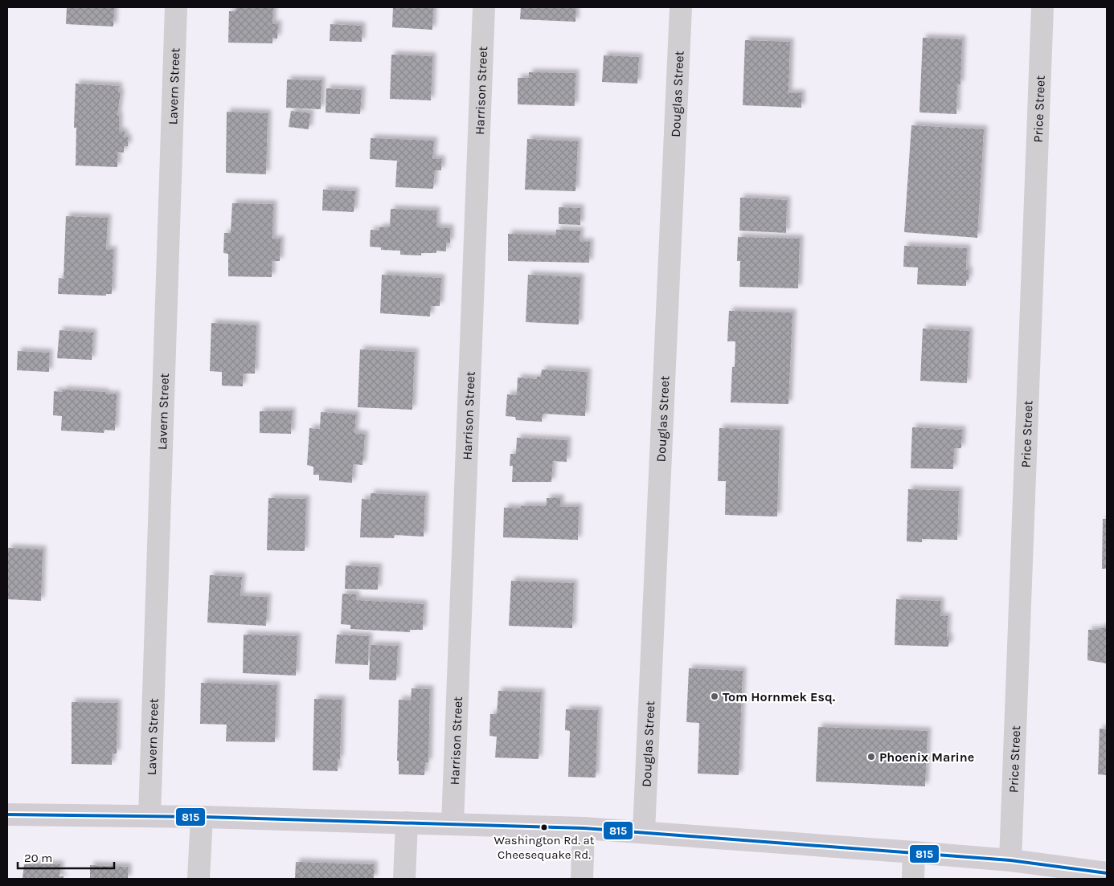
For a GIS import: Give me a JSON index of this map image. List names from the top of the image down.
{
  "streets": {
    "street": [
      "Lavern Street",
      "Harrison Street",
      "Douglas Street",
      "Price Street"
    ]
  },
  "places": ["Tom Hornmek Esq.", "Phoenix Marine", "Washington Rd. at Cheesequake Rd."],
  "lines": ["transit line 815"],
  "scale_bar": "20 m"
}
